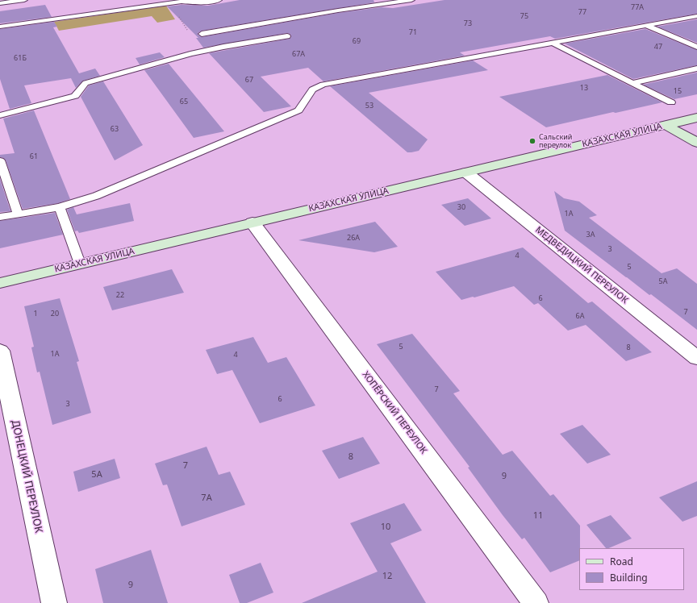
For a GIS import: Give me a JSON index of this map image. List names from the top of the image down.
{
  "streets": {
    "main road": ["КАЗАХСКАЯ УЛИЦА"],
    "street": ["МЕДВЕДИЦКИЙ ПЕРЕУЛОК", "ХОПЁРСКИЙ ПЕРЕУЛОК", "ДОНЕЦКИЙ ПЕРЕУЛОК"]
  },
  "crossings": [
    ["КАЗАХСКАЯ УЛИЦА", "МЕДВЕДИЦКИЙ ПЕРЕУЛОК"],
    ["КАЗАХСКАЯ УЛИЦА", "ХОПЁРСКИЙ ПЕРЕУЛОК"]
  ],
  "places": ["Сальский переулок"],
  "house_numbers": [
    "77А",
    "77",
    "75",
    "73",
    "71",
    "69",
    "47",
    "67А",
    "61Б",
    "67",
    "13",
    "15",
    "65",
    "53",
    "63",
    "61",
    "30",
    "1А",
    "3А",
    "26А",
    "3",
    "4",
    "5",
    "5А",
    "22",
    "6",
    "7",
    "1",
    "20",
    "6А",
    "5",
    "8",
    "1А",
    "4",
    "7",
    "6",
    "3",
    "8",
    "7",
    "5А",
    "9",
    "7А",
    "11",
    "10",
    "12",
    "9"
  ],
  "legend": ["Road", "Building"]
}
